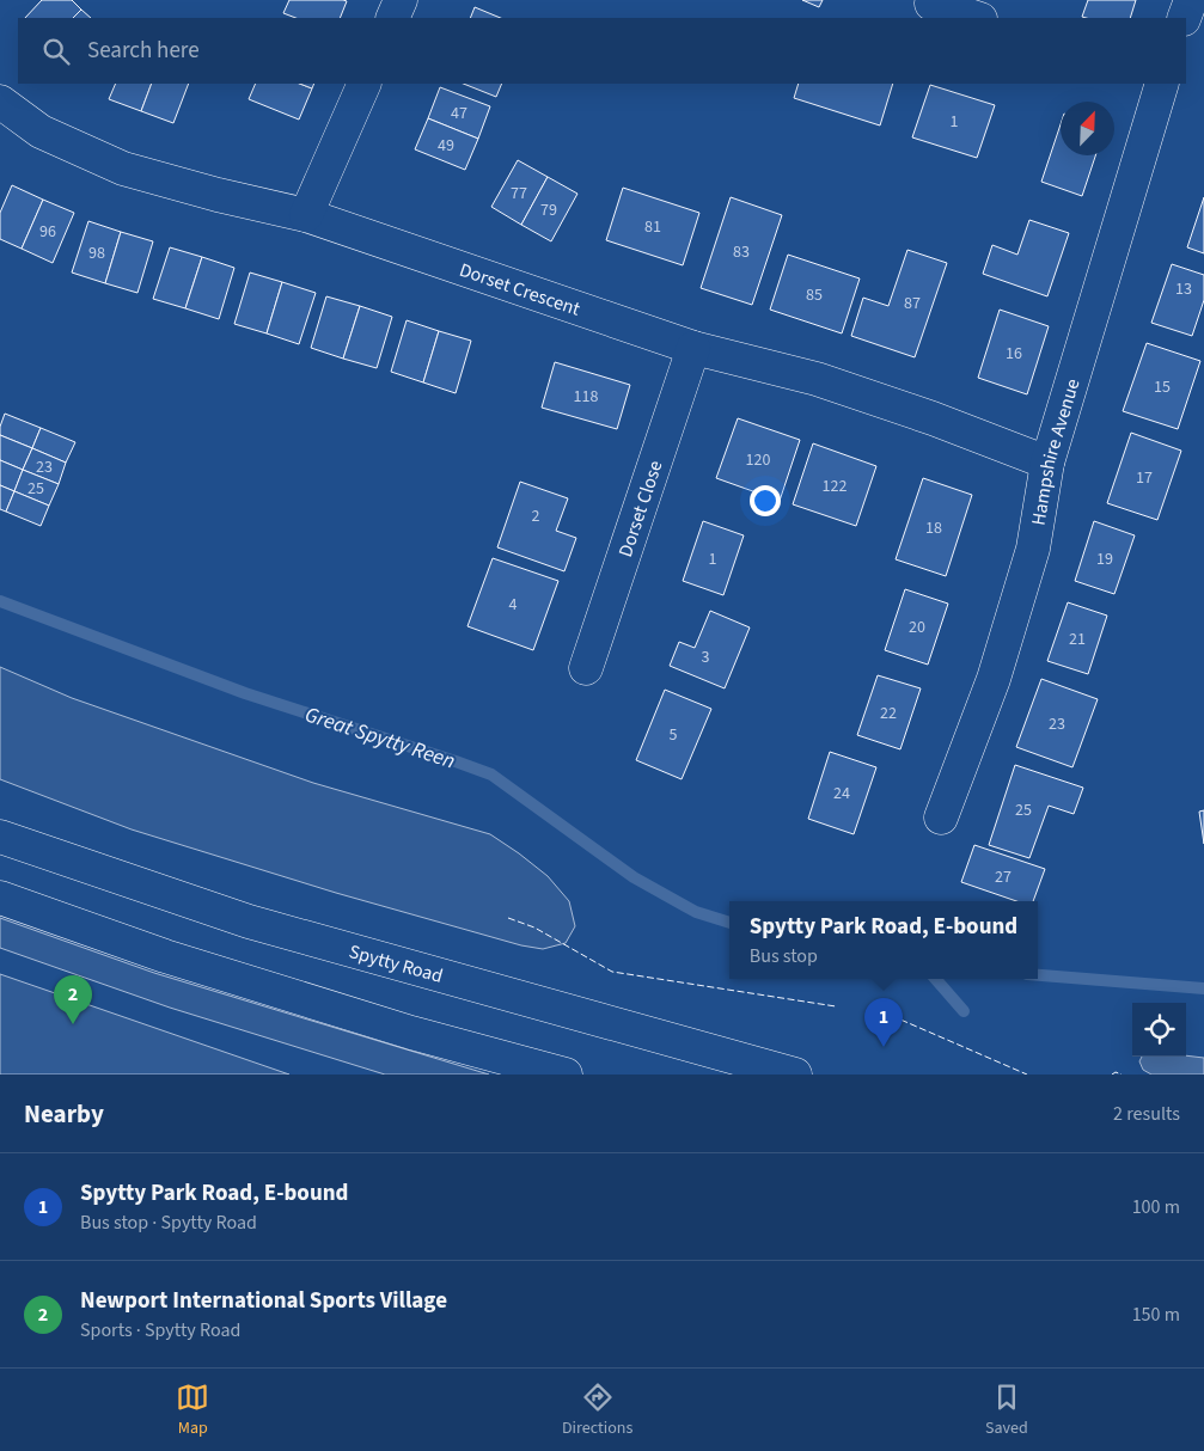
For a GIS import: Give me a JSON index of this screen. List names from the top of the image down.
{
  "streets": {
    "street": [
      "Dorset Crescent",
      "Hampshire Avenue",
      "Dorset Close",
      "Spytty Road"
    ]
  },
  "crossings": [
    ["Dorset Crescent", "Hampshire Avenue"],
    ["Dorset Crescent", "Dorset Close"]
  ],
  "water": ["Great Spytty Reen"],
  "house_numbers": [
    "47",
    "1",
    "49",
    "77",
    "79",
    "81",
    "96",
    "83",
    "98",
    "13",
    "85",
    "87",
    "16",
    "15",
    "118",
    "120",
    "23",
    "17",
    "122",
    "25",
    "2",
    "18",
    "1",
    "19",
    "4",
    "20",
    "21",
    "3",
    "22",
    "23",
    "5",
    "24",
    "25",
    "27"
  ],
  "north": "top right",
  "page": {
    "search": "Search here",
    "popup": ["Spytty Park Road, E-bound", "Bus stop"],
    "pins": ["2", "1"],
    "heading": ["Nearby", "2 results"],
    "list": [
      {
        "mark": "1",
        "name": "Spytty Park Road, E-bound",
        "note": "Bus stop · Spytty Road",
        "value": "100 m"
      },
      {
        "mark": "2",
        "name": "Newport International Sports Village",
        "note": "Sports · Spytty Road",
        "value": "150 m"
      }
    ],
    "nav": ["Map", "Directions", "Saved"]
  }
}
